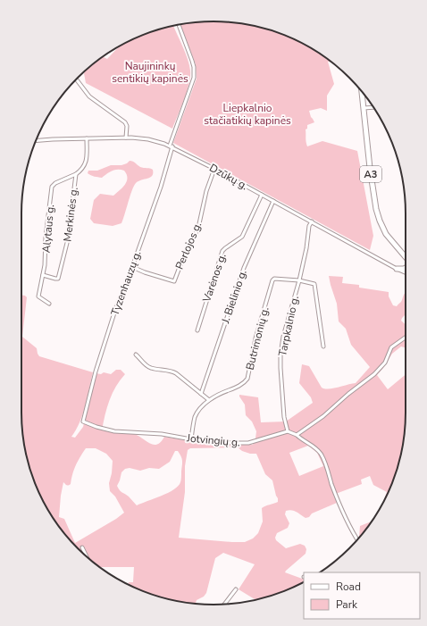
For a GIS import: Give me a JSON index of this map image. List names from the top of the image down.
{
  "streets": {
    "main road": ["A3"],
    "street": [
      "Dzūkų g.",
      "Merkinės g.",
      "Alytaus g.",
      "Perlojos g.",
      "Varėnos g.",
      "Tyzenhauzų g.",
      "J. Bielinio g.",
      "Tarpkalnio g.",
      "Butrimonių g.",
      "Jotvingių g."
    ]
  },
  "crossings": [
    ["Dzūkų g.", "Merkinės g."],
    ["Dzūkų g.", "Perlojos g."],
    ["Dzūkų g.", "Varėnos g."],
    ["Dzūkų g.", "Tyzenhauzų g."],
    ["Dzūkų g.", "J. Bielinio g."],
    ["Dzūkų g.", "Tarpkalnio g."],
    ["Merkinės g.", "Alytaus g."],
    ["Perlojos g.", "Tyzenhauzų g."],
    ["Tyzenhauzų g.", "Jotvingių g."],
    ["Tarpkalnio g.", "Butrimonių g."],
    ["Tarpkalnio g.", "Jotvingių g."],
    ["Butrimonių g.", "Jotvingių g."]
  ],
  "parks": ["Naujininkų sentikių kapinės", "Liepkalnio stačiatikių kapinės"],
  "legend": ["Road", "Park"]
}
